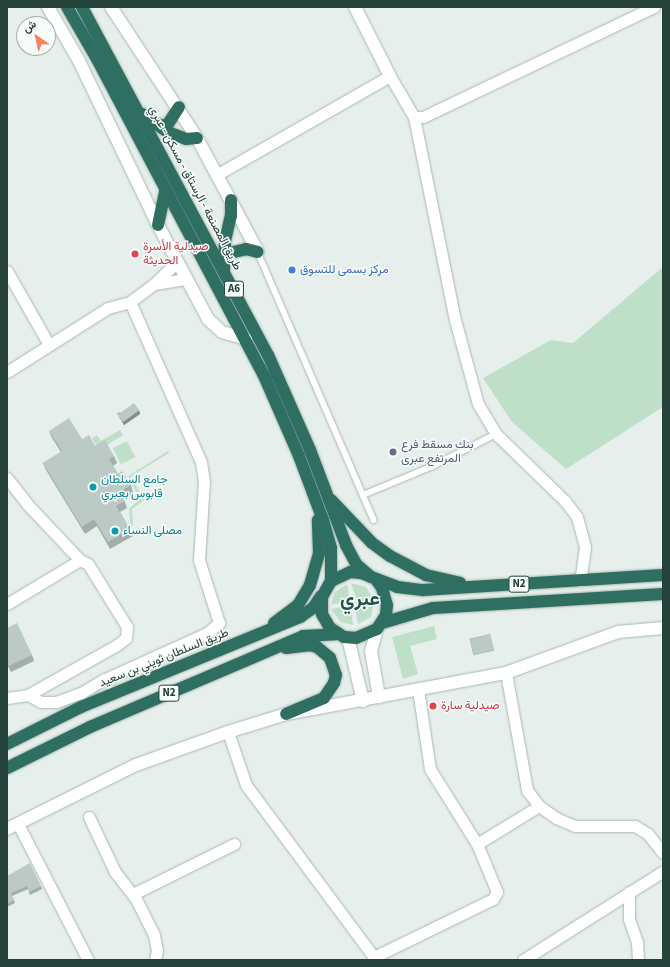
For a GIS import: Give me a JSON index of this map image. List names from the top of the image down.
{
  "streets": {
    "highway": [
      "طريق المصنعة - الرستاق - مسكن - عبري",
      "A6",
      "N2",
      "طريق السلطان ثويني بن سعيد"
    ]
  },
  "crossings": [
    ["طريق المصنعة - الرستاق - مسكن - عبري", "A6"],
    ["طريق المصنعة - الرستاق - مسكن - عبري", "N2"],
    ["طريق المصنعة - الرستاق - مسكن - عبري", "طريق السلطان ثويني بن سعيد"],
    ["A6", "N2"],
    ["A6", "طريق السلطان ثويني بن سعيد"],
    ["N2", "طريق السلطان ثويني بن سعيد"]
  ],
  "districts": ["عبري"],
  "places": [
    "صيدلية الأسرة الحديثة",
    "مركز بسمى للتسوق",
    "بنك مسقط فرع المرتفع عبرى",
    "جامع السلطان قابوس بعبري",
    "مصلى النساء",
    "صيدلية سارة"
  ],
  "north": "top left"
}
